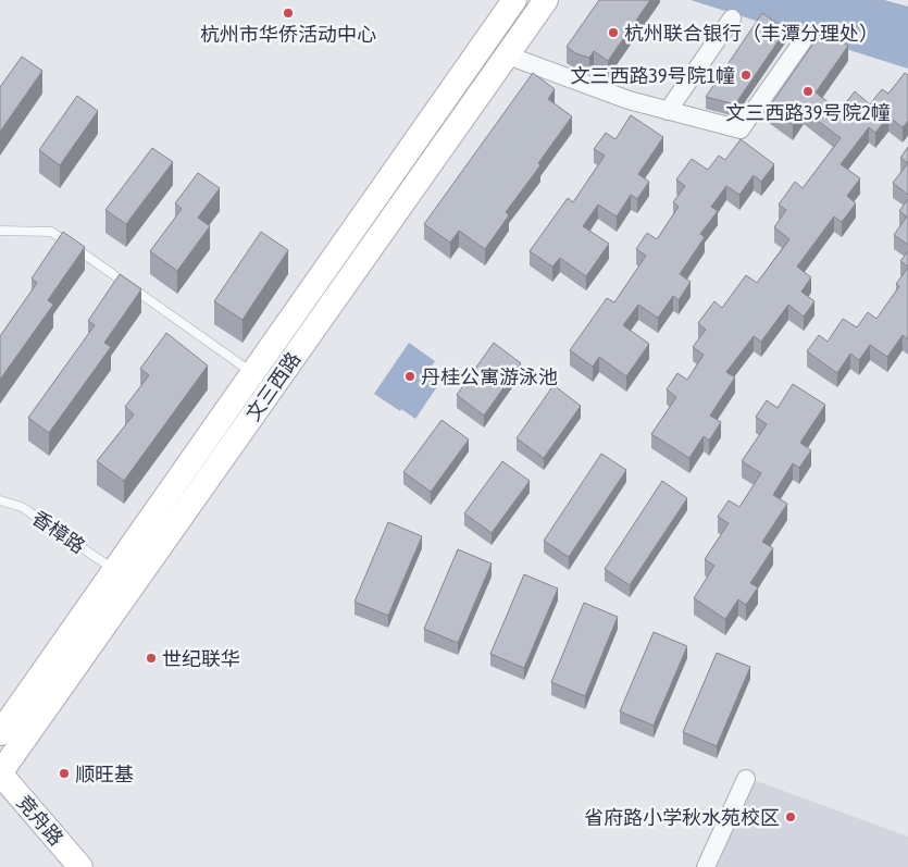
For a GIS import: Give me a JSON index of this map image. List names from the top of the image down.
{
  "streets": {
    "main road": ["文三西路", "竞舟路"],
    "lane": ["香樟路"]
  },
  "crossings": [
    ["文三西路", "香樟路"],
    ["文三西路", "竞舟路"]
  ],
  "places": [
    "杭州市华侨活动中心",
    "杭州联合银行（丰潭分理处）",
    "文三西路39号院1幢",
    "文三西路39号院2幢",
    "丹桂公寓游泳池",
    "世纪联华",
    "顺旺基",
    "省府路小学秋水苑校区"
  ]
}
